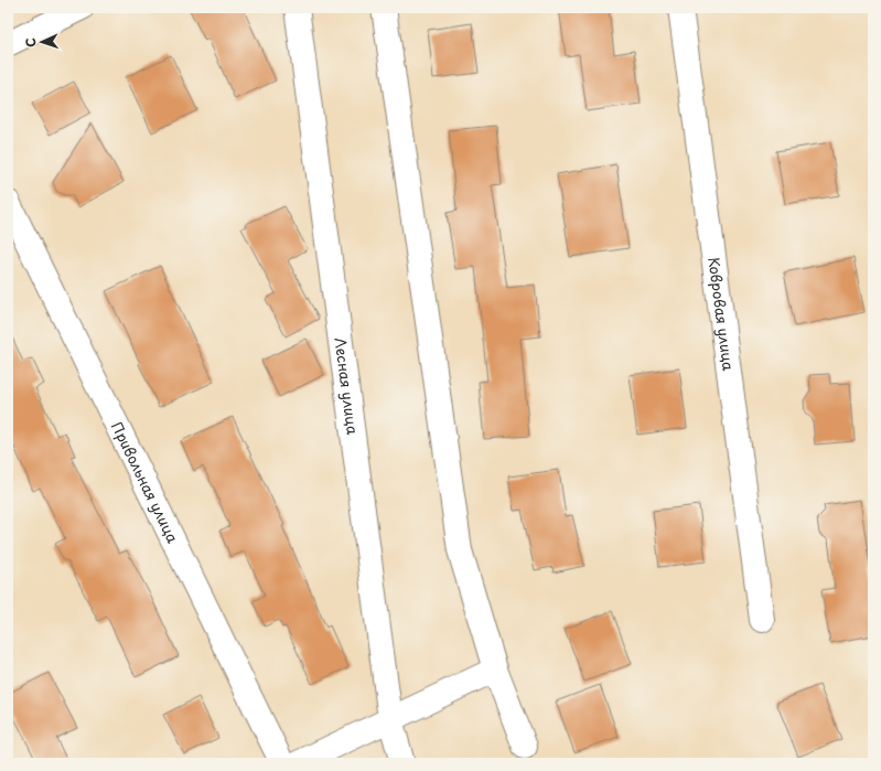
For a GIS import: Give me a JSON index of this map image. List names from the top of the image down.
{
  "streets": {
    "street": ["Ковровая улица", "Лесная улица", "Привольная улица"]
  },
  "north": "left"
}
